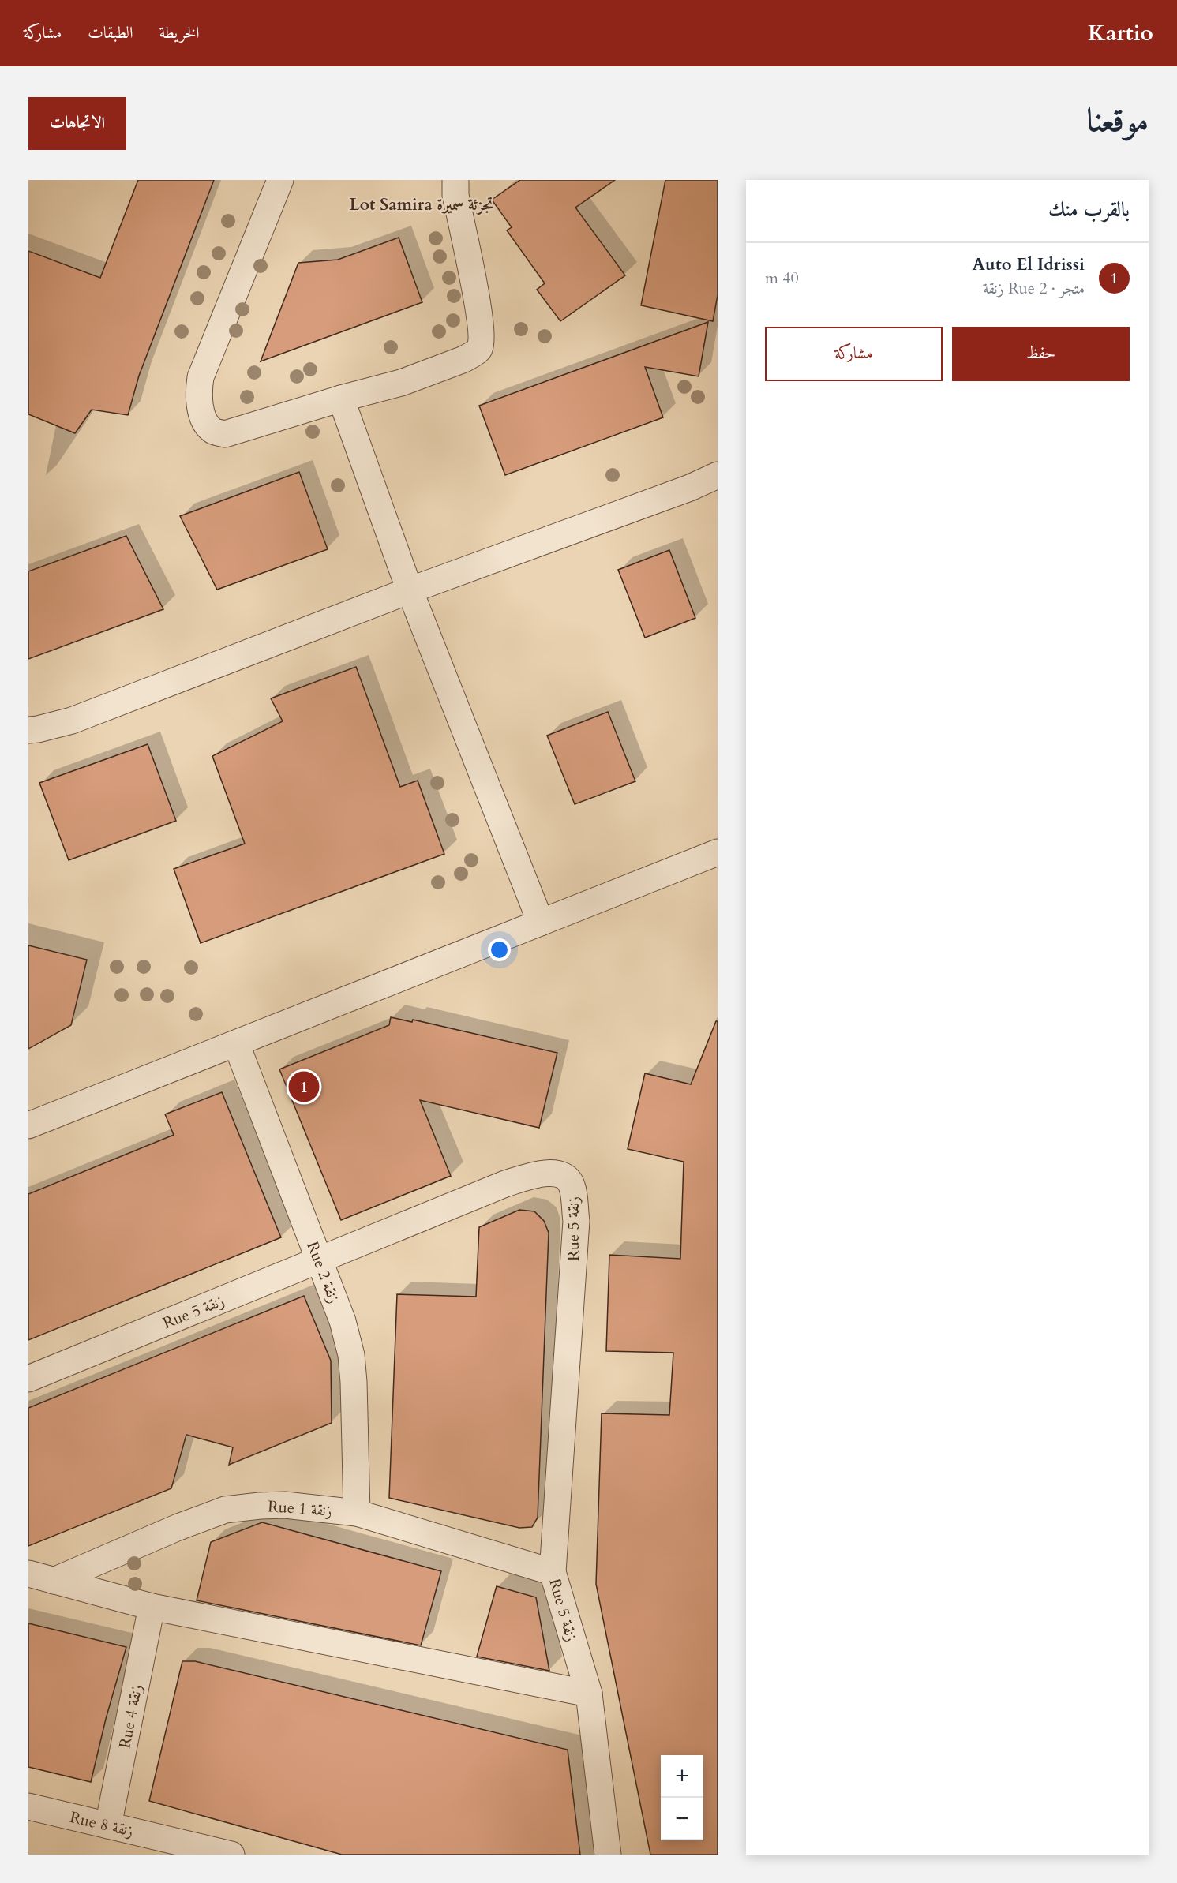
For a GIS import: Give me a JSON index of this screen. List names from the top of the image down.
{
  "streets": {
    "street": [
      "Rue 5 زنقة",
      "Rue 2 زنقة",
      "Rue 1 زنقة",
      "Rue 4 زنقة",
      "Rue 8 زنقة"
    ]
  },
  "crossings": [
    ["Rue 5 زنقة", "Rue 2 زنقة"],
    ["Rue 5 زنقة", "Rue 1 زنقة"],
    ["Rue 2 زنقة", "Rue 1 زنقة"],
    ["Rue 4 زنقة", "Rue 8 زنقة"]
  ],
  "districts": ["Lot Samira تجزئة سميرة"],
  "page": {
    "header": "Kartio",
    "nav": ["الخريطة", "الطبقات", "مشاركة"],
    "title": "موقعنا",
    "buttons": [
      "الاتجاهات",
      ["حفظ", "مشاركة"]
    ],
    "heading": "بالقرب منك",
    "list": [
      {
        "mark": "1",
        "name": "Auto El Idrissi",
        "note": "متجر · Rue 2 زنقة",
        "value": "40 m"
      }
    ],
    "pins": "1",
    "map_buttons": ["+", "−"]
  }
}
